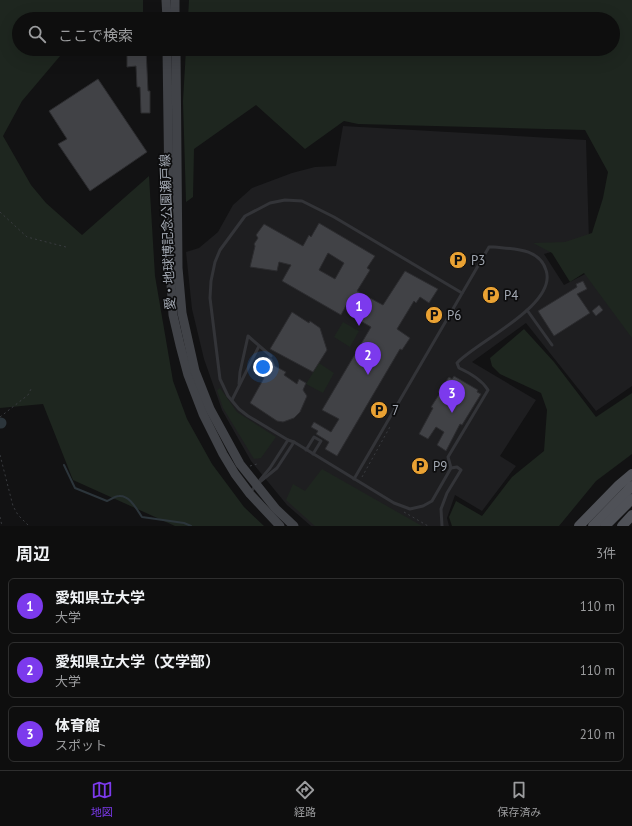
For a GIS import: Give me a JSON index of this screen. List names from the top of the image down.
{
  "streets": {
    "main road": ["愛・地球博記念公園瀬戸線"]
  },
  "places": {
    "parking": [
      "P3",
      "P4",
      "P6",
      "7",
      "P9"
    ]
  },
  "page": {
    "search": "ここで検索",
    "pins": ["1", "2", "3"],
    "heading": ["周辺", "3件"],
    "list": [
      {
        "mark": "1",
        "name": "愛知県立大学",
        "note": "大学",
        "value": "110 m"
      },
      {
        "mark": "2",
        "name": "愛知県立大学（文学部）",
        "note": "大学",
        "value": "110 m"
      },
      {
        "mark": "3",
        "name": "体育館",
        "note": "スポット",
        "value": "210 m"
      }
    ],
    "nav": ["地図", "経路", "保存済み"]
  }
}
